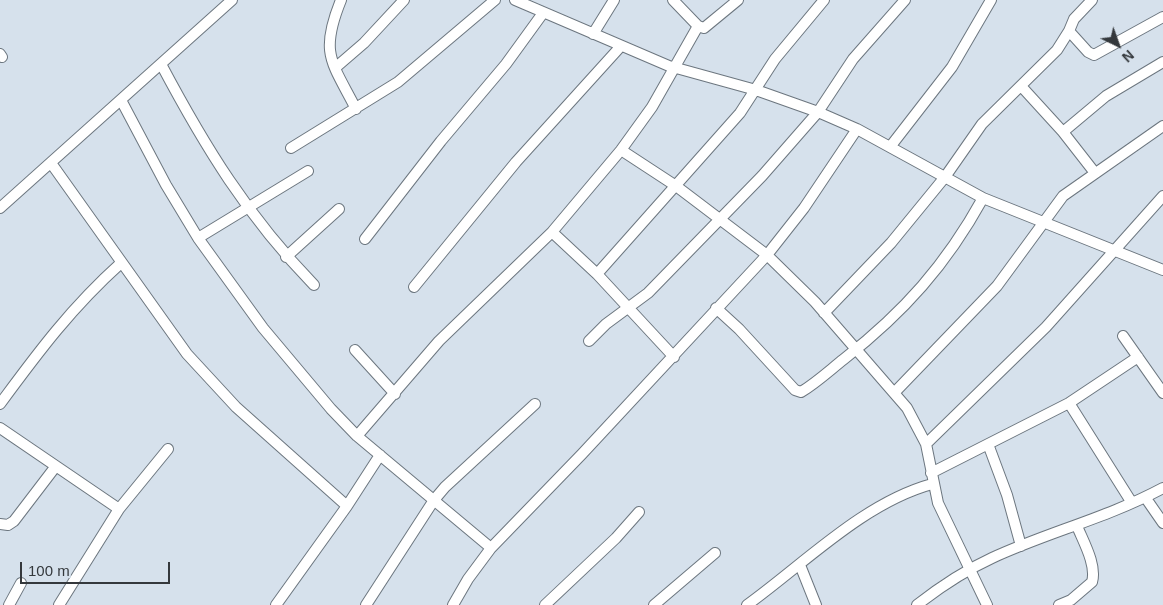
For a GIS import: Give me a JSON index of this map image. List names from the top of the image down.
{
  "scale_bar": "100 m",
  "north": "bottom right"
}
